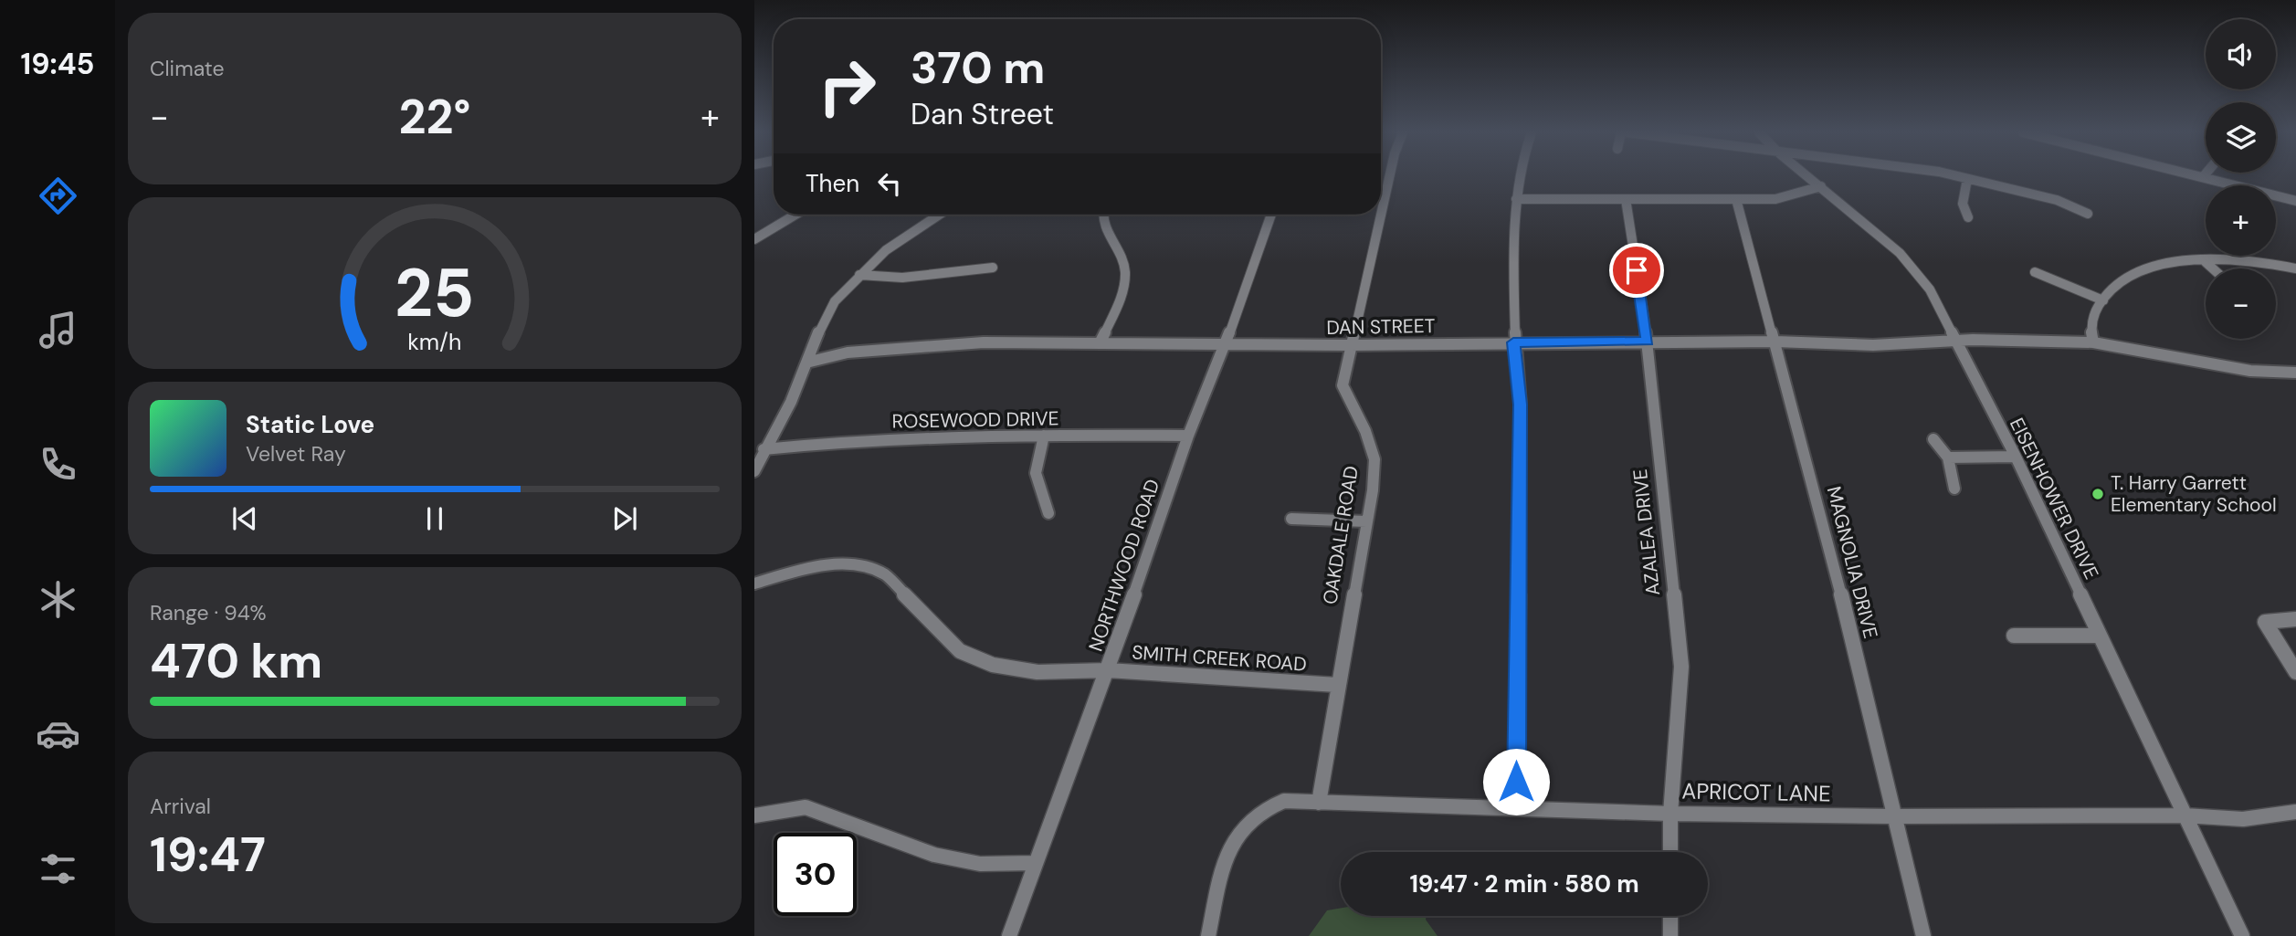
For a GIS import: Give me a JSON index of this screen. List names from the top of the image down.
{
  "streets": {
    "street": [
      "DAN STREET",
      "ROSEWOOD DRIVE",
      "EISENHOWER DRIVE",
      "AZALEA DRIVE",
      "OAKDALE ROAD",
      "MAGNOLIA DRIVE",
      "NORTHWOOD ROAD",
      "SMITH CREEK ROAD",
      "APRICOT LANE"
    ]
  },
  "crossings": [
    ["DAN STREET", "EISENHOWER DRIVE"],
    ["DAN STREET", "AZALEA DRIVE"],
    ["DAN STREET", "OAKDALE ROAD"],
    ["DAN STREET", "MAGNOLIA DRIVE"],
    ["DAN STREET", "NORTHWOOD ROAD"],
    ["ROSEWOOD DRIVE", "NORTHWOOD ROAD"],
    ["EISENHOWER DRIVE", "APRICOT LANE"],
    ["AZALEA DRIVE", "APRICOT LANE"],
    ["OAKDALE ROAD", "SMITH CREEK ROAD"],
    ["OAKDALE ROAD", "APRICOT LANE"],
    ["MAGNOLIA DRIVE", "APRICOT LANE"],
    ["NORTHWOOD ROAD", "SMITH CREEK ROAD"]
  ],
  "places": ["T. Harry Garrett Elementary School"],
  "page": {
    "tabs": "19:45",
    "tile": [
      "Climate",
      ["Range · 94%", "470 km"],
      ["Arrival", "19:47"]
    ],
    "map_buttons": ["+", "−"],
    "turn": ["370 m", "Dan Street"],
    "heat": ["−", "22°", "+"],
    "then": "Then",
    "song": ["Static Love", "Velvet Ray"],
    "limit": "30",
    "trip": "19:47 · 2 min · 580 m",
    "gauge": ["25", "km/h"]
  }
}
